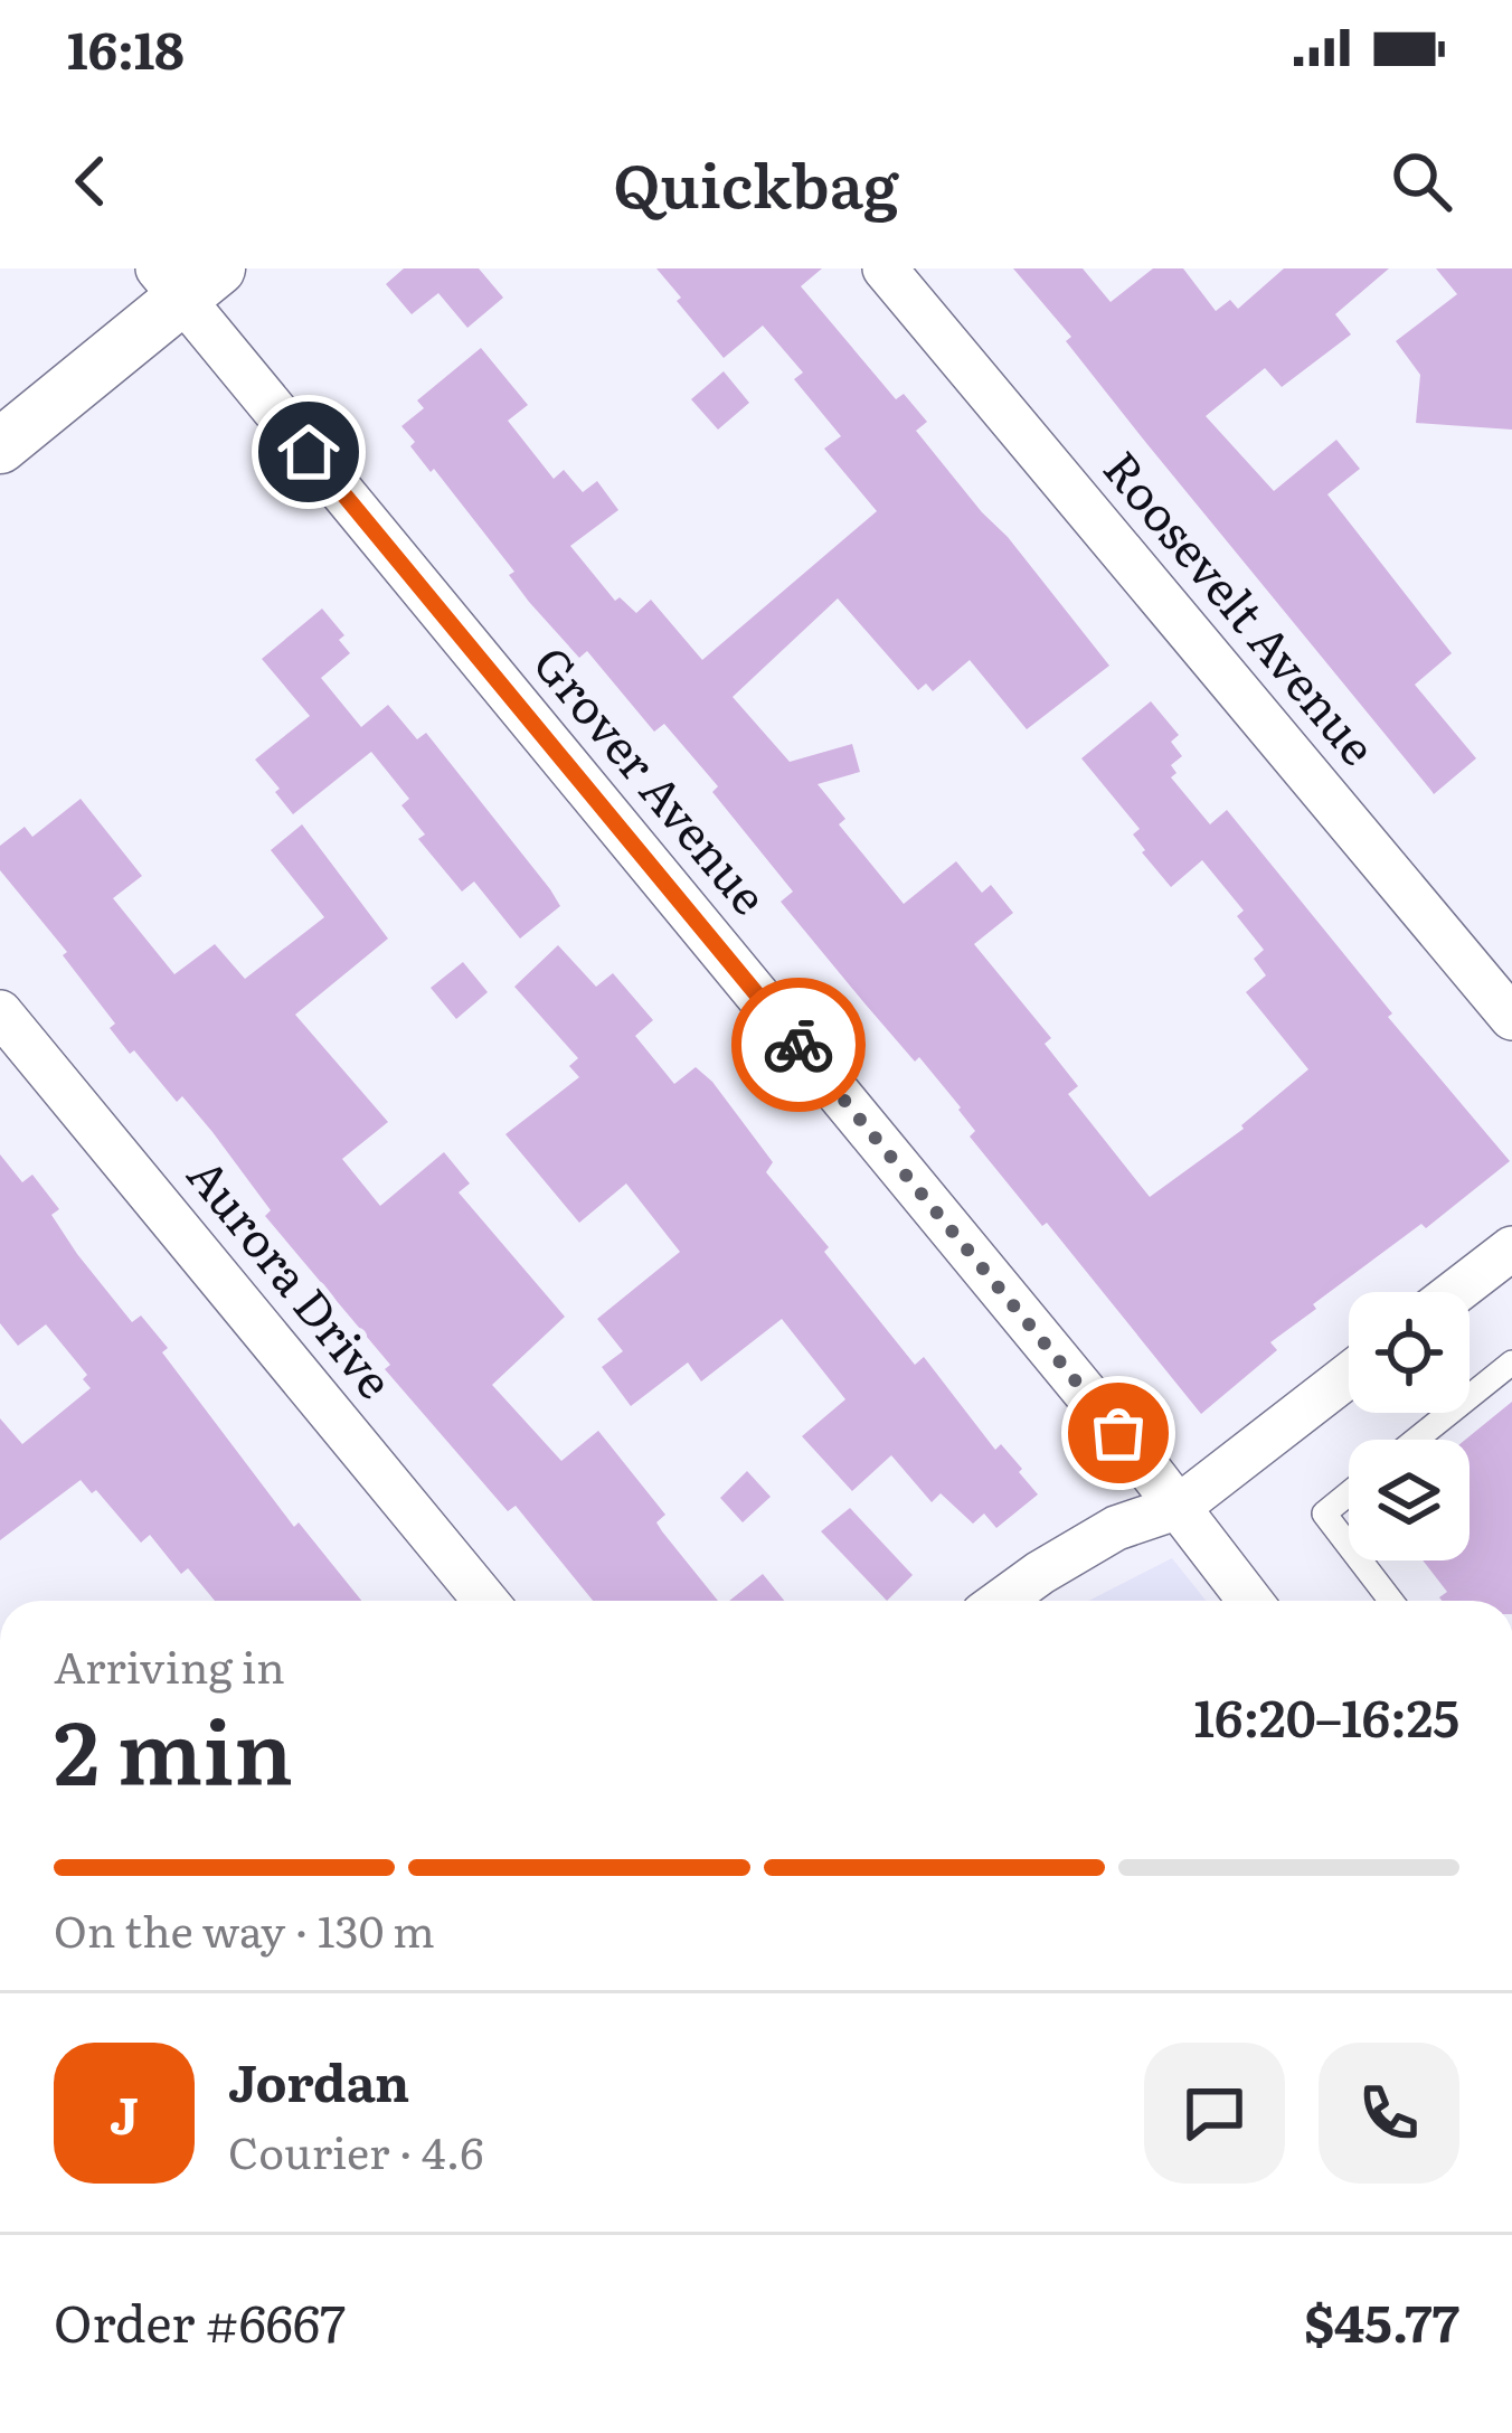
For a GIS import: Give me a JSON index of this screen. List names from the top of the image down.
{
  "streets": {
    "street": ["Roosevelt Avenue", "Grover Avenue", "Aurora Drive"]
  },
  "page": {
    "status": "16:18",
    "header": "Quickbag",
    "heading": ["2 min", "Arriving in", "16:20–16:25"],
    "panel": [
      "Jordan",
      "Courier · 4.6",
      "Order #6667",
      "$45.77"
    ],
    "bar": "On the way · 130 m",
    "round": "J"
  }
}
